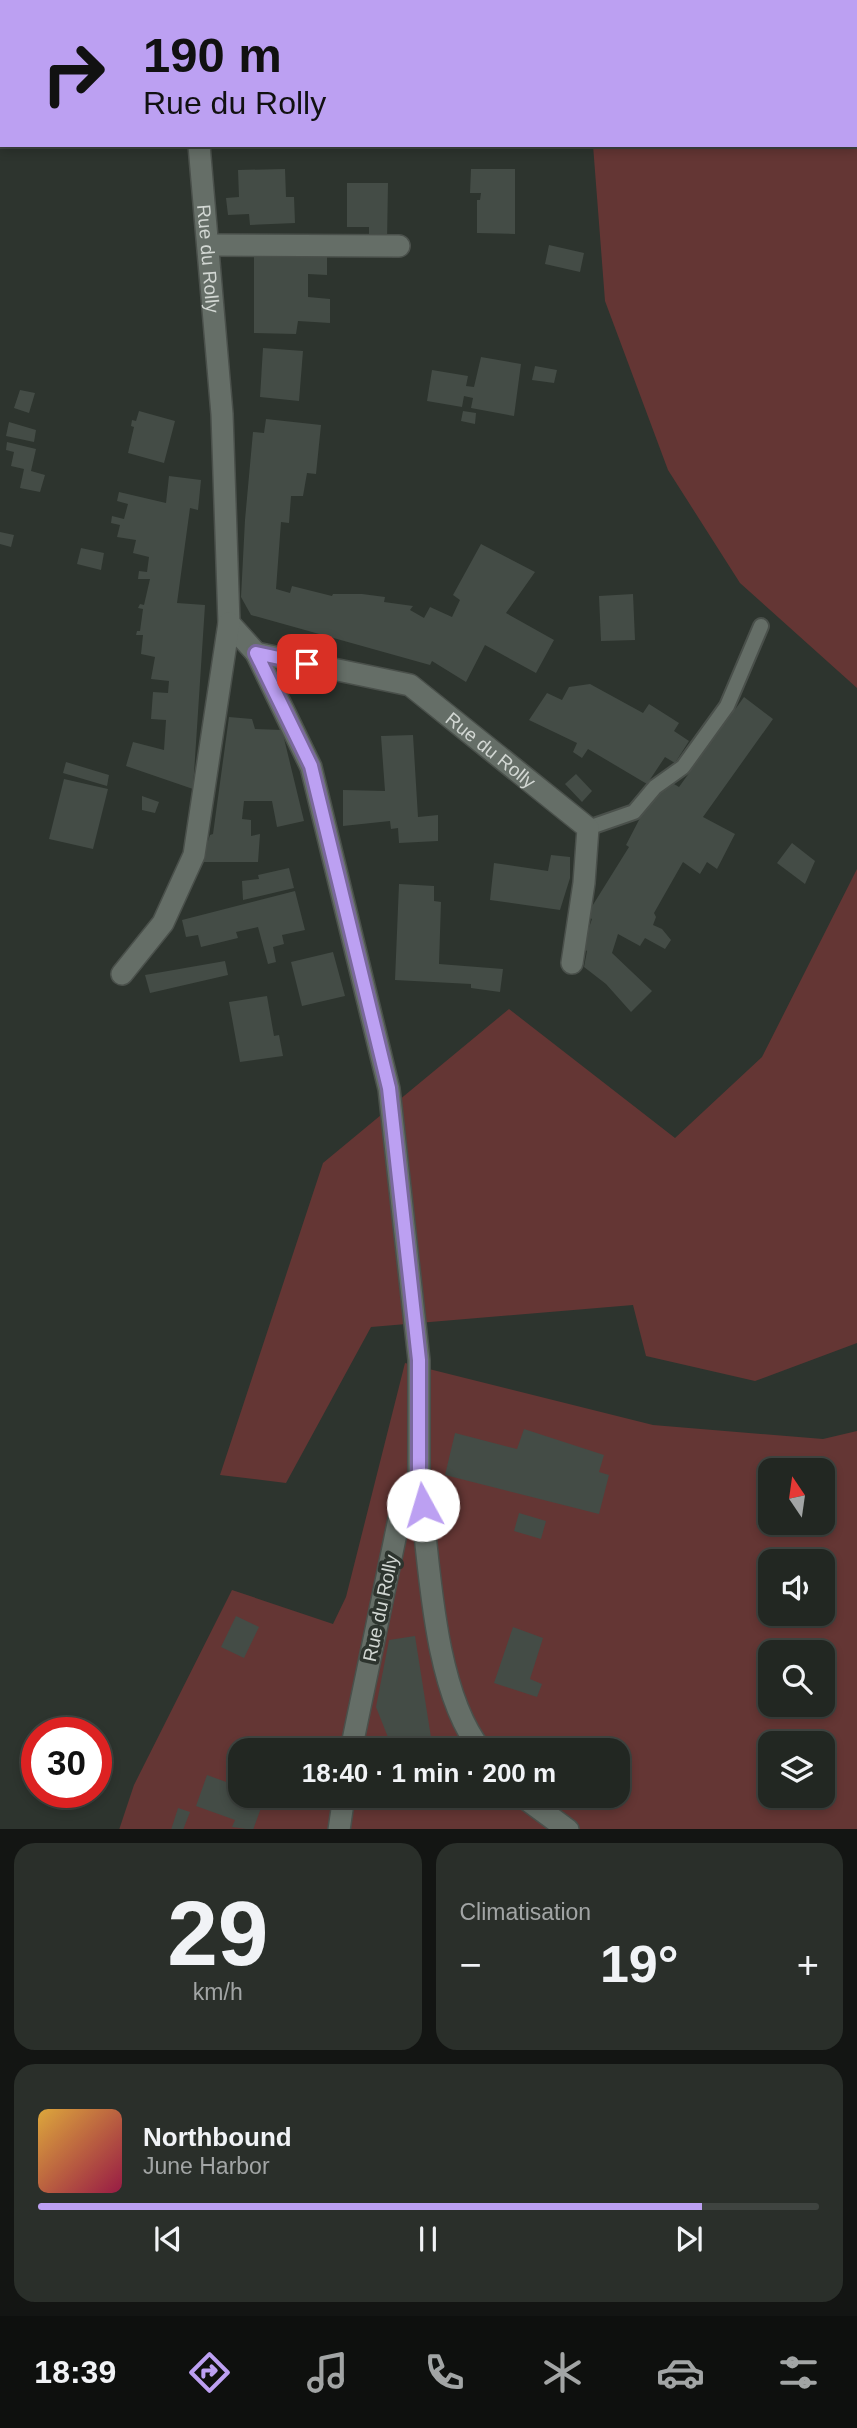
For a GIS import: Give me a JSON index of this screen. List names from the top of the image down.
{
  "streets": {
    "street": ["Rue du Rolly"]
  },
  "north": "top",
  "page": {
    "turn": ["190 m", "Rue du Rolly"],
    "limit": "30",
    "trip": "18:40 · 1 min · 200 m",
    "tile": [
      ["29", "km/h"],
      "Climatisation"
    ],
    "heat": ["−", "19°", "+"],
    "song": ["Northbound", "June Harbor"],
    "tabs": "18:39"
  }
}
